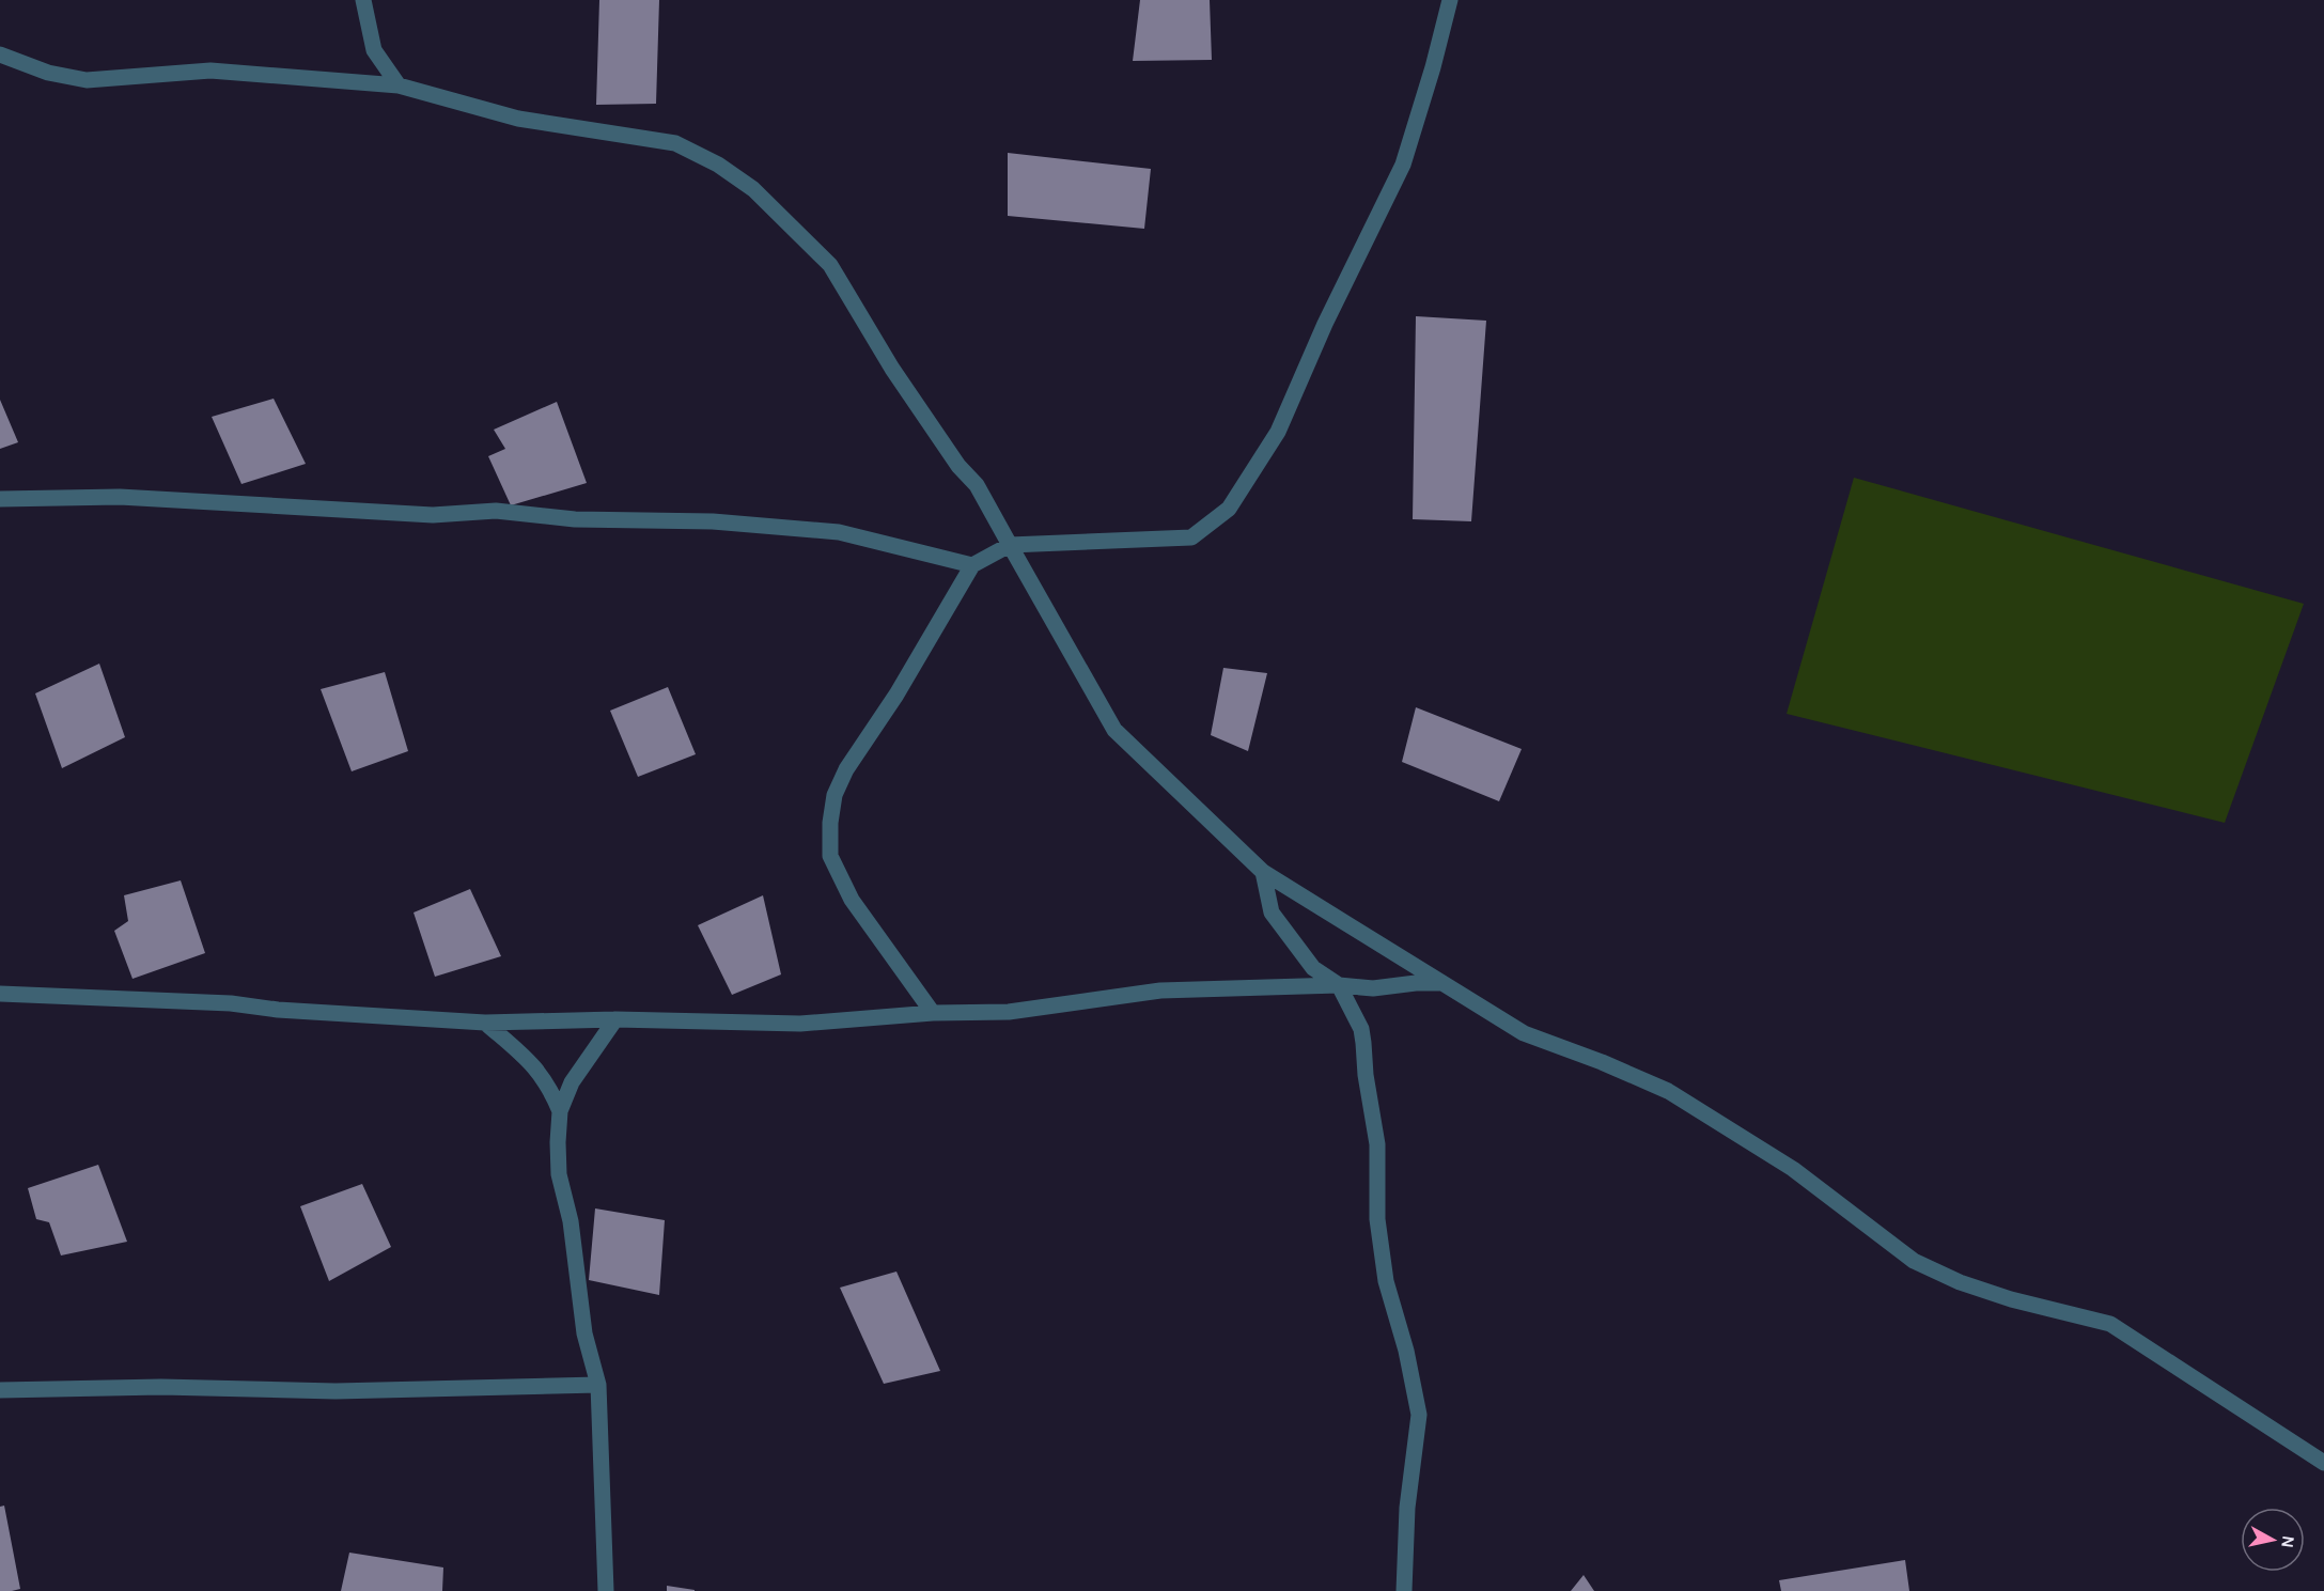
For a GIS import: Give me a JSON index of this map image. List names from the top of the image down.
{
  "north": "right"
}
